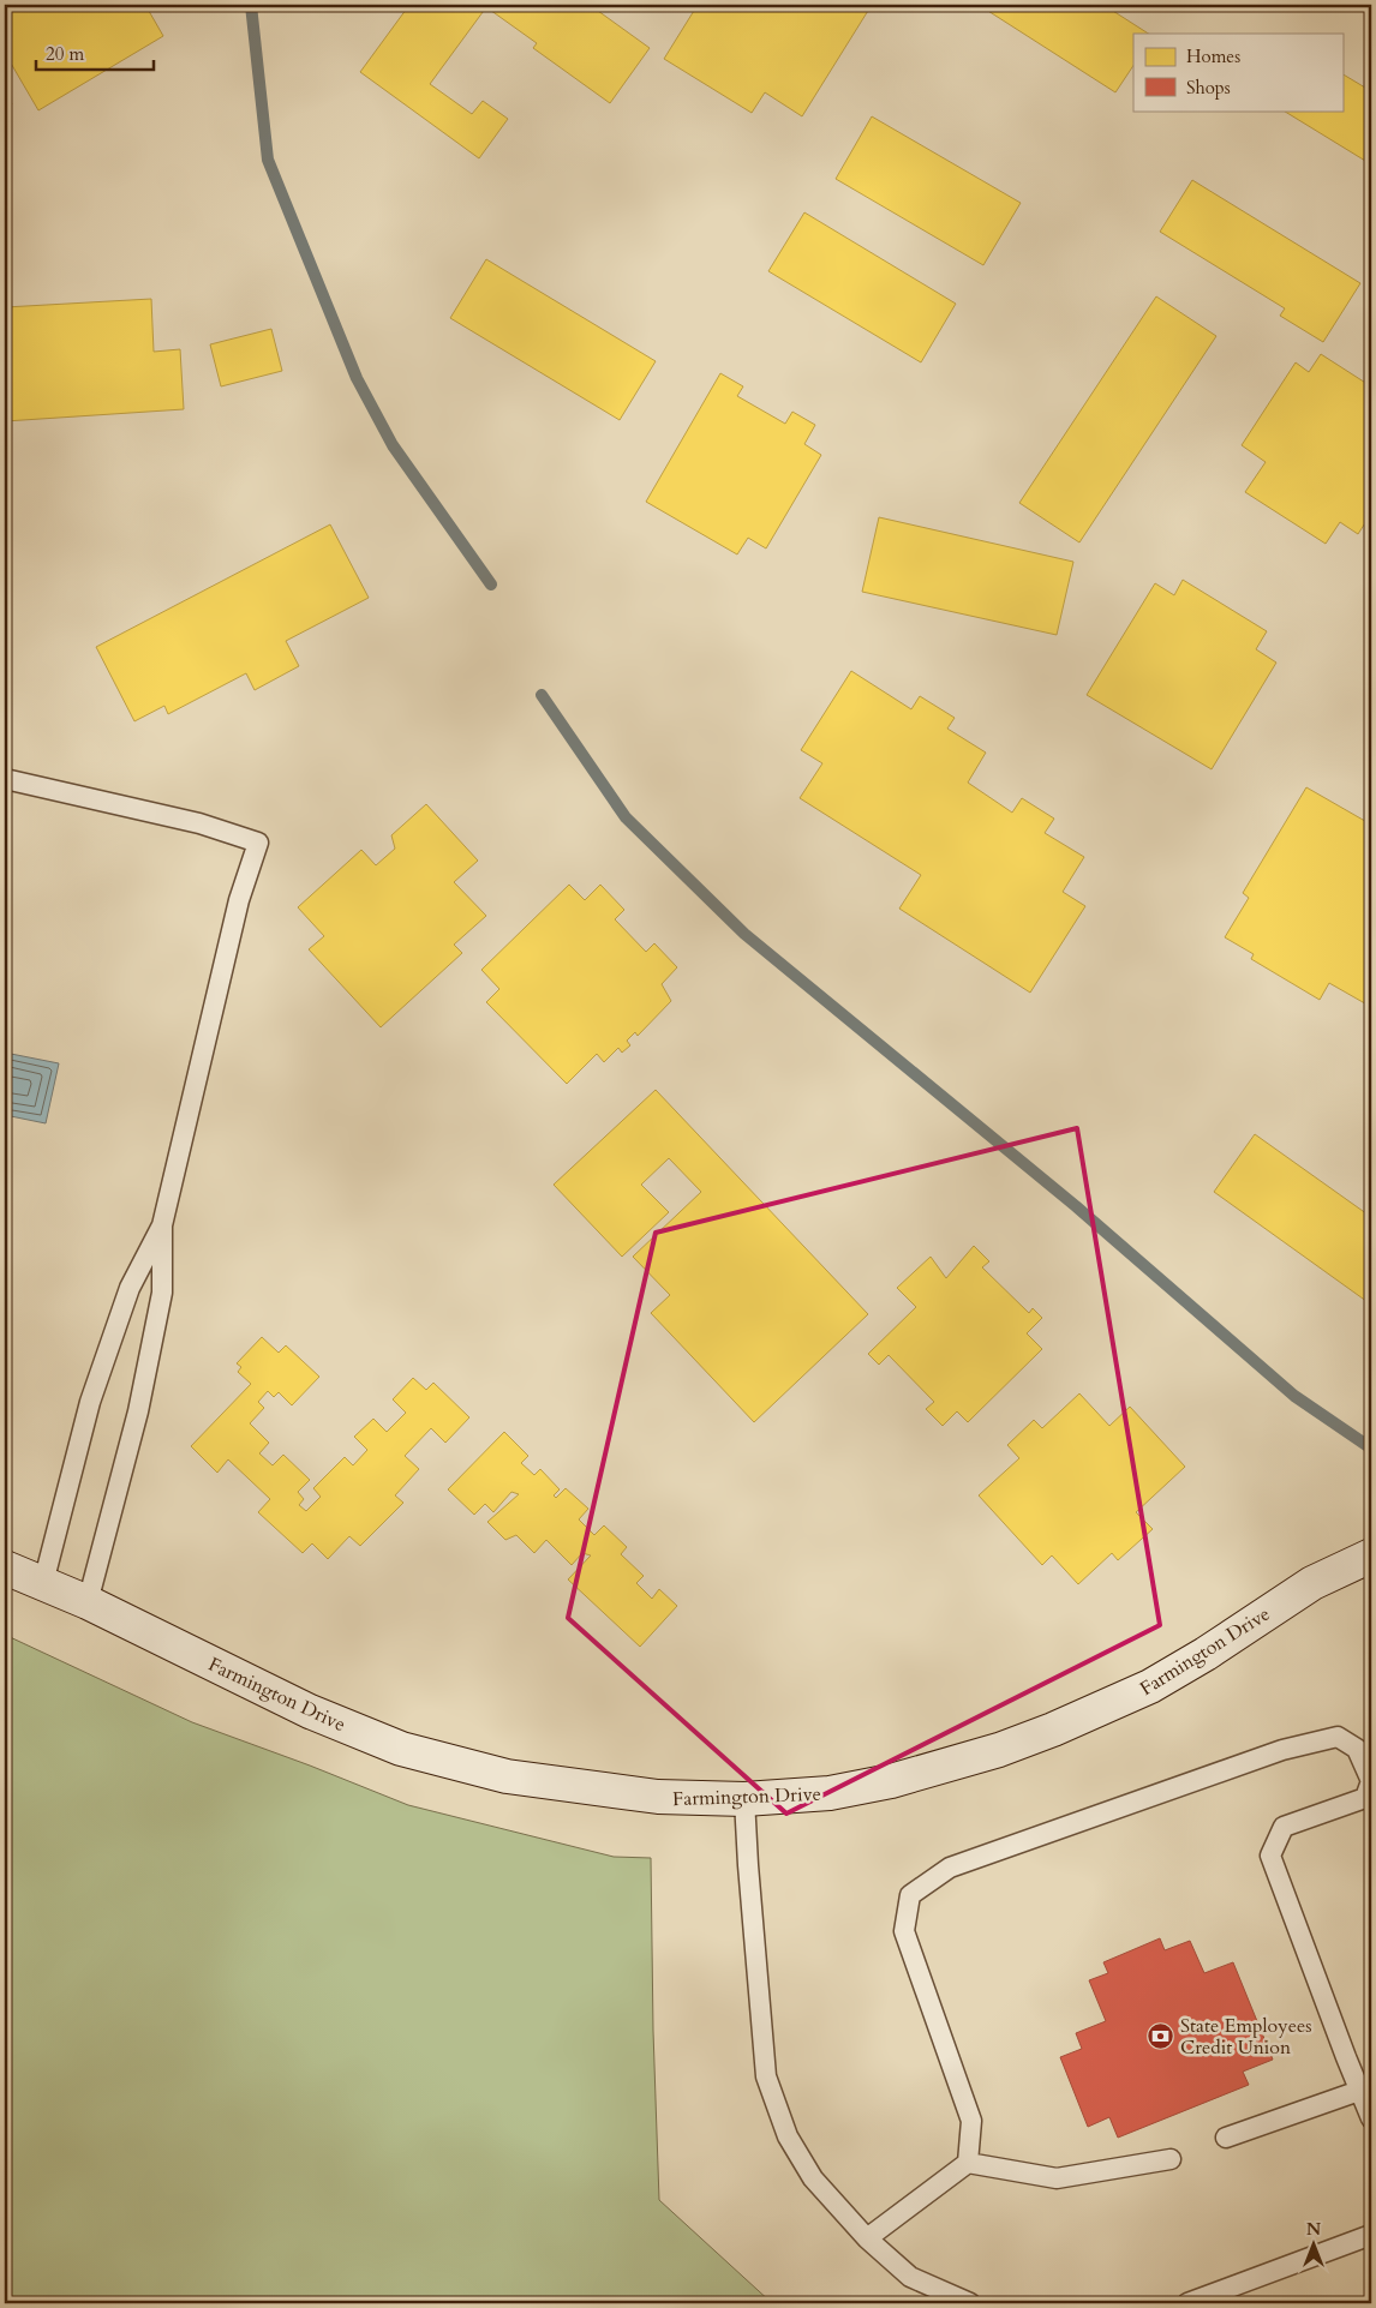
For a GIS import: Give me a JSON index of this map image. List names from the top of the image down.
{
  "streets": {
    "street": ["Farmington Drive"]
  },
  "places": {
    "bank": ["State Employees Credit Union"]
  },
  "legend": ["Homes", "Shops"],
  "scale_bar": "20 m",
  "north": "top"
}
